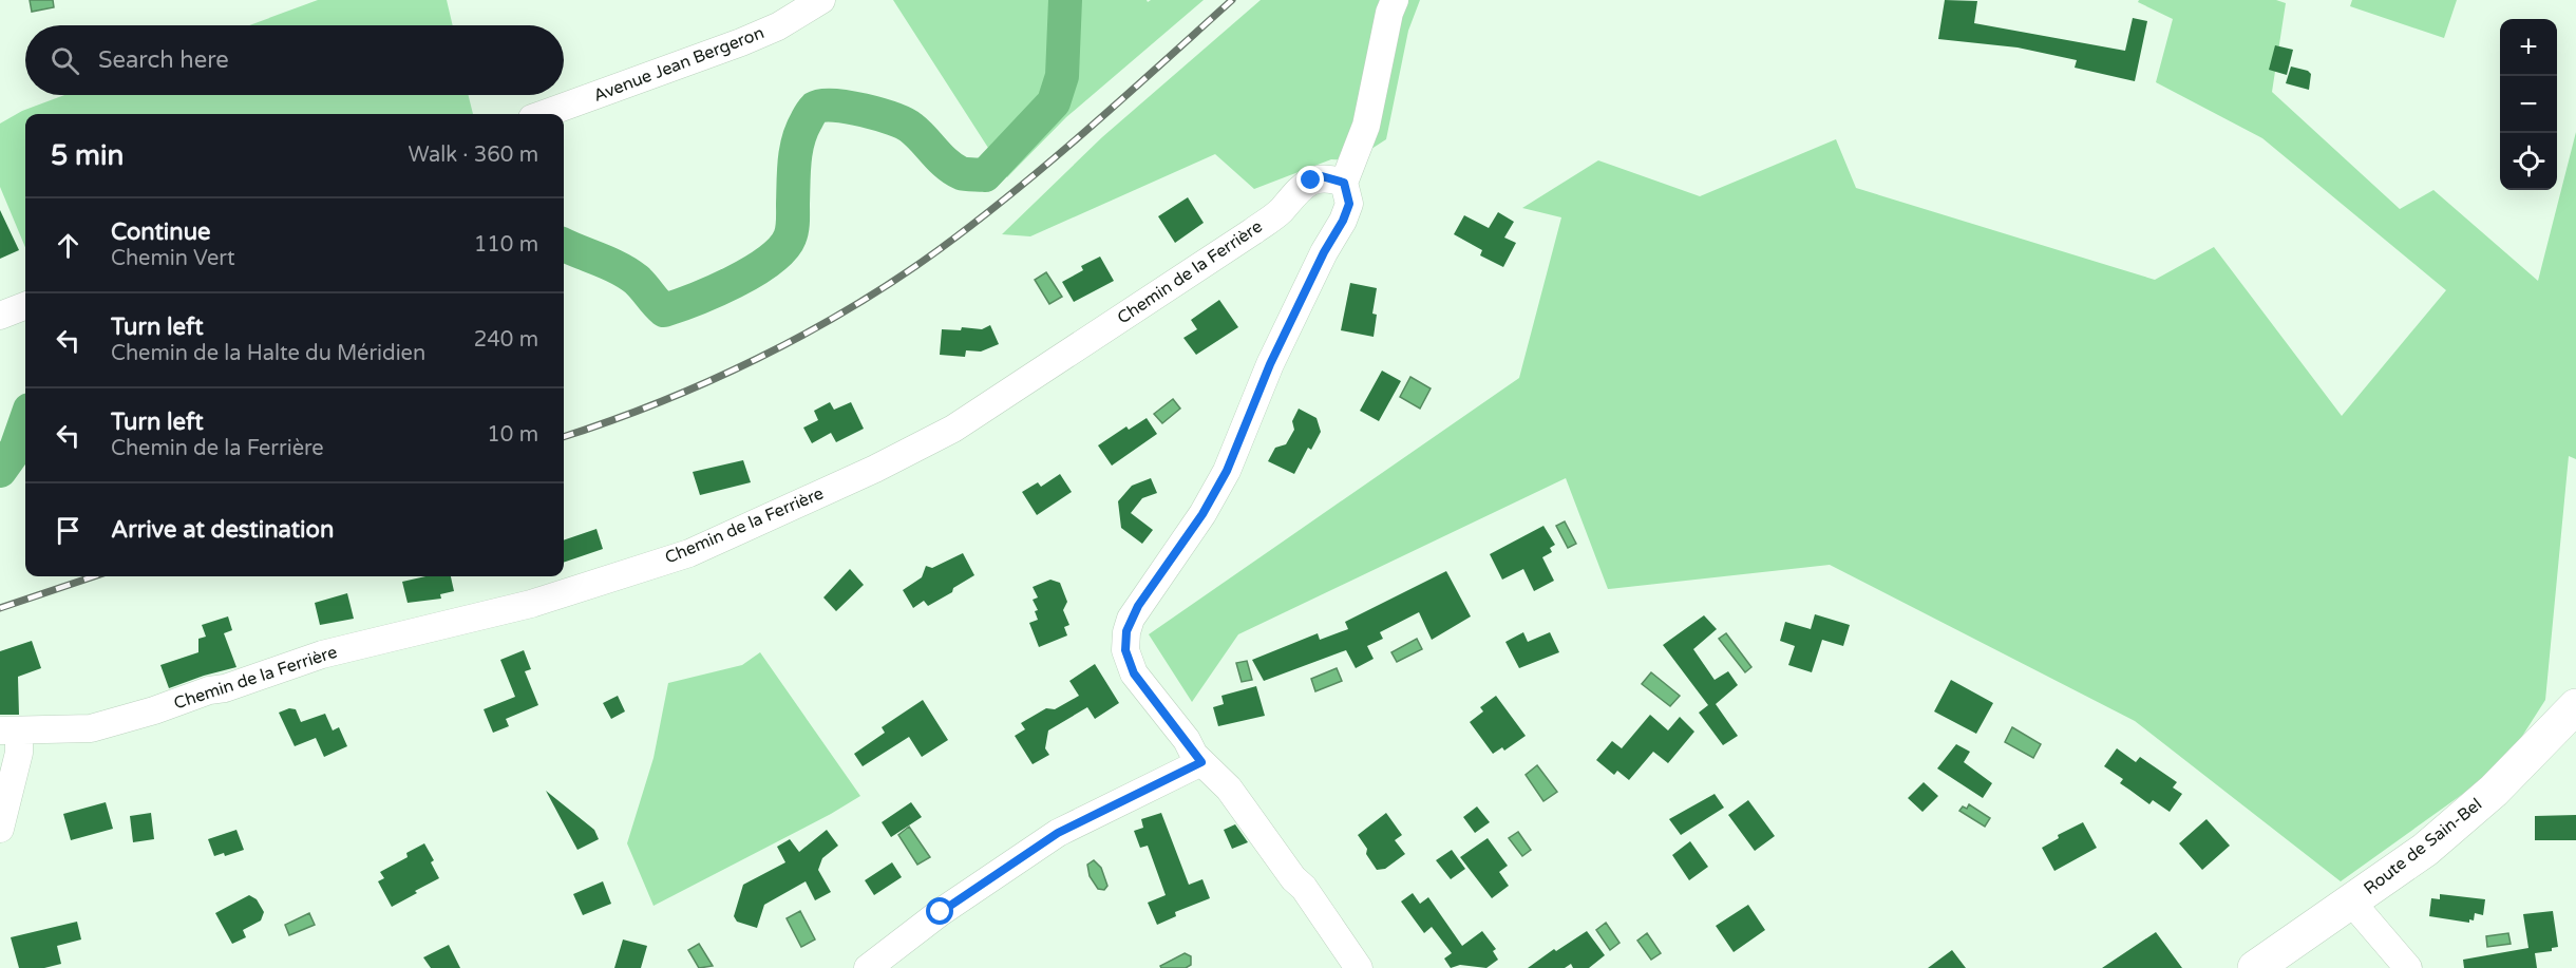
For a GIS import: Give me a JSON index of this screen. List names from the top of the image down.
{
  "streets": {
    "main road": ["Route de Sain-Bel"],
    "street": ["Avenue Jean Bergeron", "Chemin de la Ferrière"]
  },
  "page": {
    "map_buttons": ["+", "−"],
    "search": "Search here",
    "heading": ["5 min", "Walk · 360 m"],
    "list": [
      ["Continue", "Chemin Vert", "110 m"],
      ["Turn left", "Chemin de la Halte du Méridien", "240 m"],
      ["Turn left", "Chemin de la Ferrière", "10 m"],
      "Arrive at destination"
    ]
  }
}
